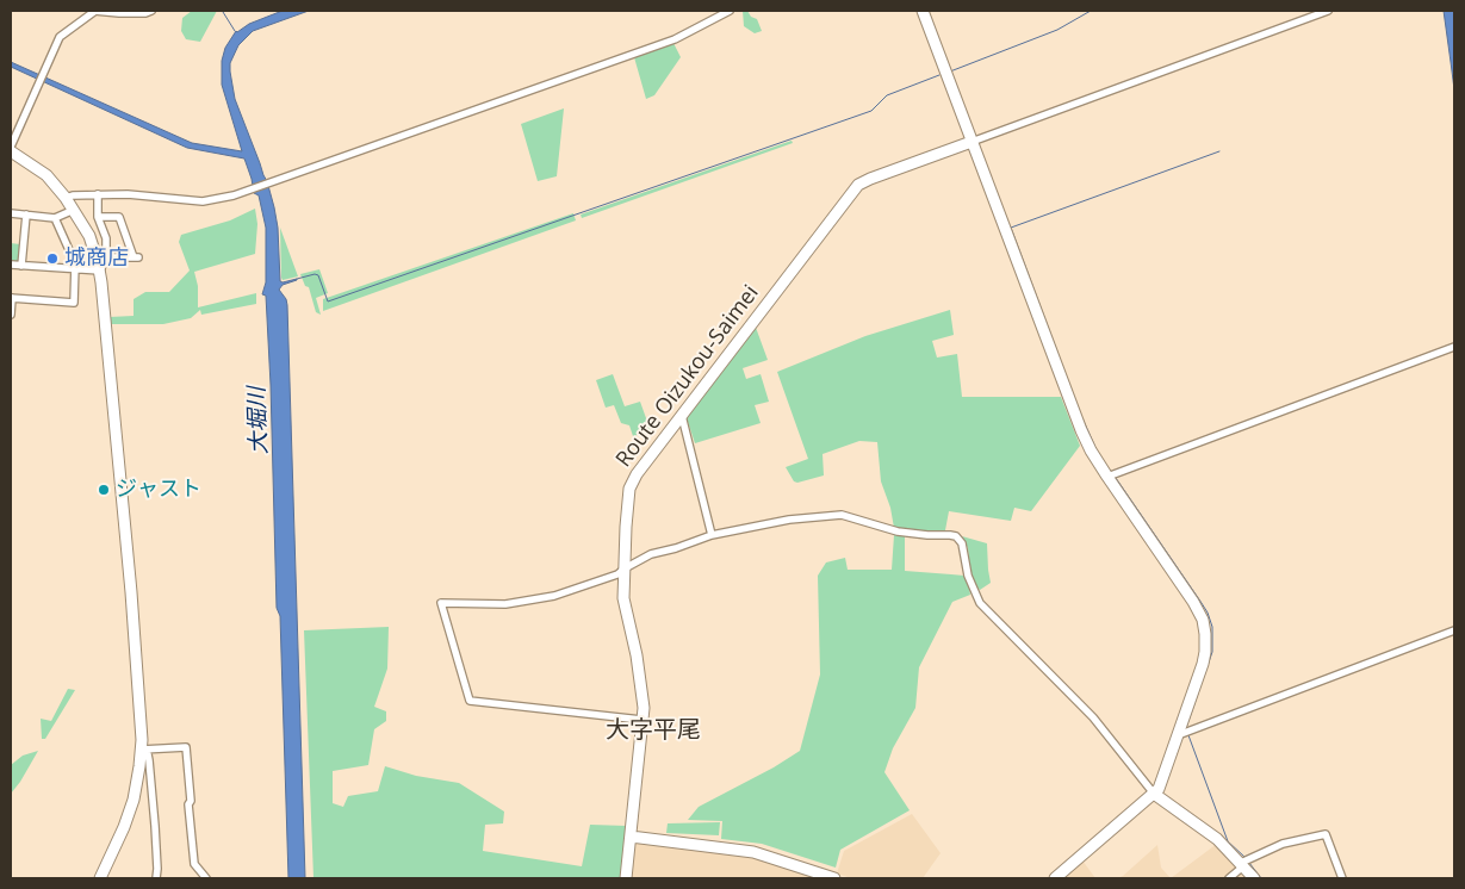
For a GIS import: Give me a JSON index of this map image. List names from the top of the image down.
{
  "streets": {
    "street": ["Route Oizukou-Saimei"]
  },
  "districts": ["大字平尾"],
  "water": ["大堀川"],
  "places": ["城商店", "ジャスト"]
}
